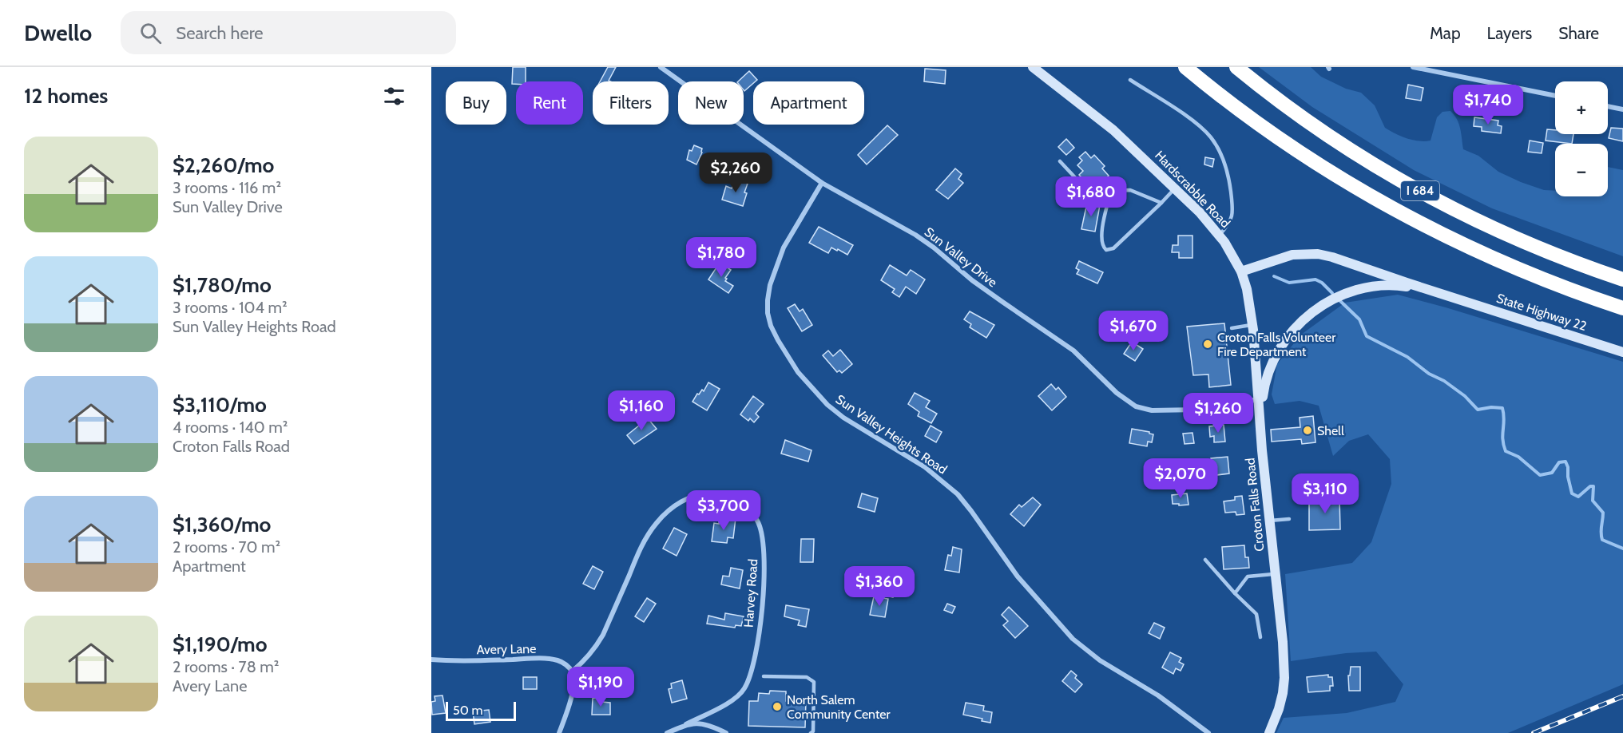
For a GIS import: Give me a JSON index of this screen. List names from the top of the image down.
{
  "streets": {
    "highway": ["I 684"],
    "main road": ["Hardscrabble Road", "State Highway 22", "Croton Falls Road"],
    "street": [
      "Sun Valley Drive",
      "Sun Valley Heights Road",
      "Harvey Road",
      "Avery Lane"
    ]
  },
  "crossings": [
    ["Hardscrabble Road", "Croton Falls Road"],
    ["Sun Valley Drive", "Sun Valley Heights Road"],
    ["Sun Valley Drive", "Croton Falls Road"],
    ["Harvey Road", "Avery Lane"]
  ],
  "places": ["Croton Falls Volunteer Fire Department", "Shell", "North Salem Community Center"],
  "scale_bar": "50 m",
  "page": {
    "header": "Dwello",
    "search": "Search here",
    "nav": ["Map", "Layers", "Share"],
    "heading": "12 homes",
    "map_buttons": ["+", "−"],
    "chip": [
      "Buy",
      "Rent",
      "Filters",
      "New",
      "Apartment"
    ],
    "price": [
      "$1,740",
      "$2,260",
      "$1,680",
      "$1,780",
      "$1,670",
      "$1,160",
      "$1,260",
      "$2,070",
      "$3,110",
      "$3,700",
      "$1,360",
      "$1,190"
    ],
    "list": [
      {
        "name": "$2,260/mo",
        "note": "3 rooms · 116 m² · Sun Valley Drive"
      },
      {
        "name": "$1,780/mo",
        "note": "3 rooms · 104 m² · Sun Valley Heights Road"
      },
      {
        "name": "$3,110/mo",
        "note": "4 rooms · 140 m² · Croton Falls Road"
      },
      {
        "name": "$1,360/mo",
        "note": "2 rooms · 70 m² · Apartment"
      },
      {
        "name": "$1,190/mo",
        "note": "2 rooms · 78 m² · Avery Lane"
      }
    ],
    "scale": "50 m"
  }
}
